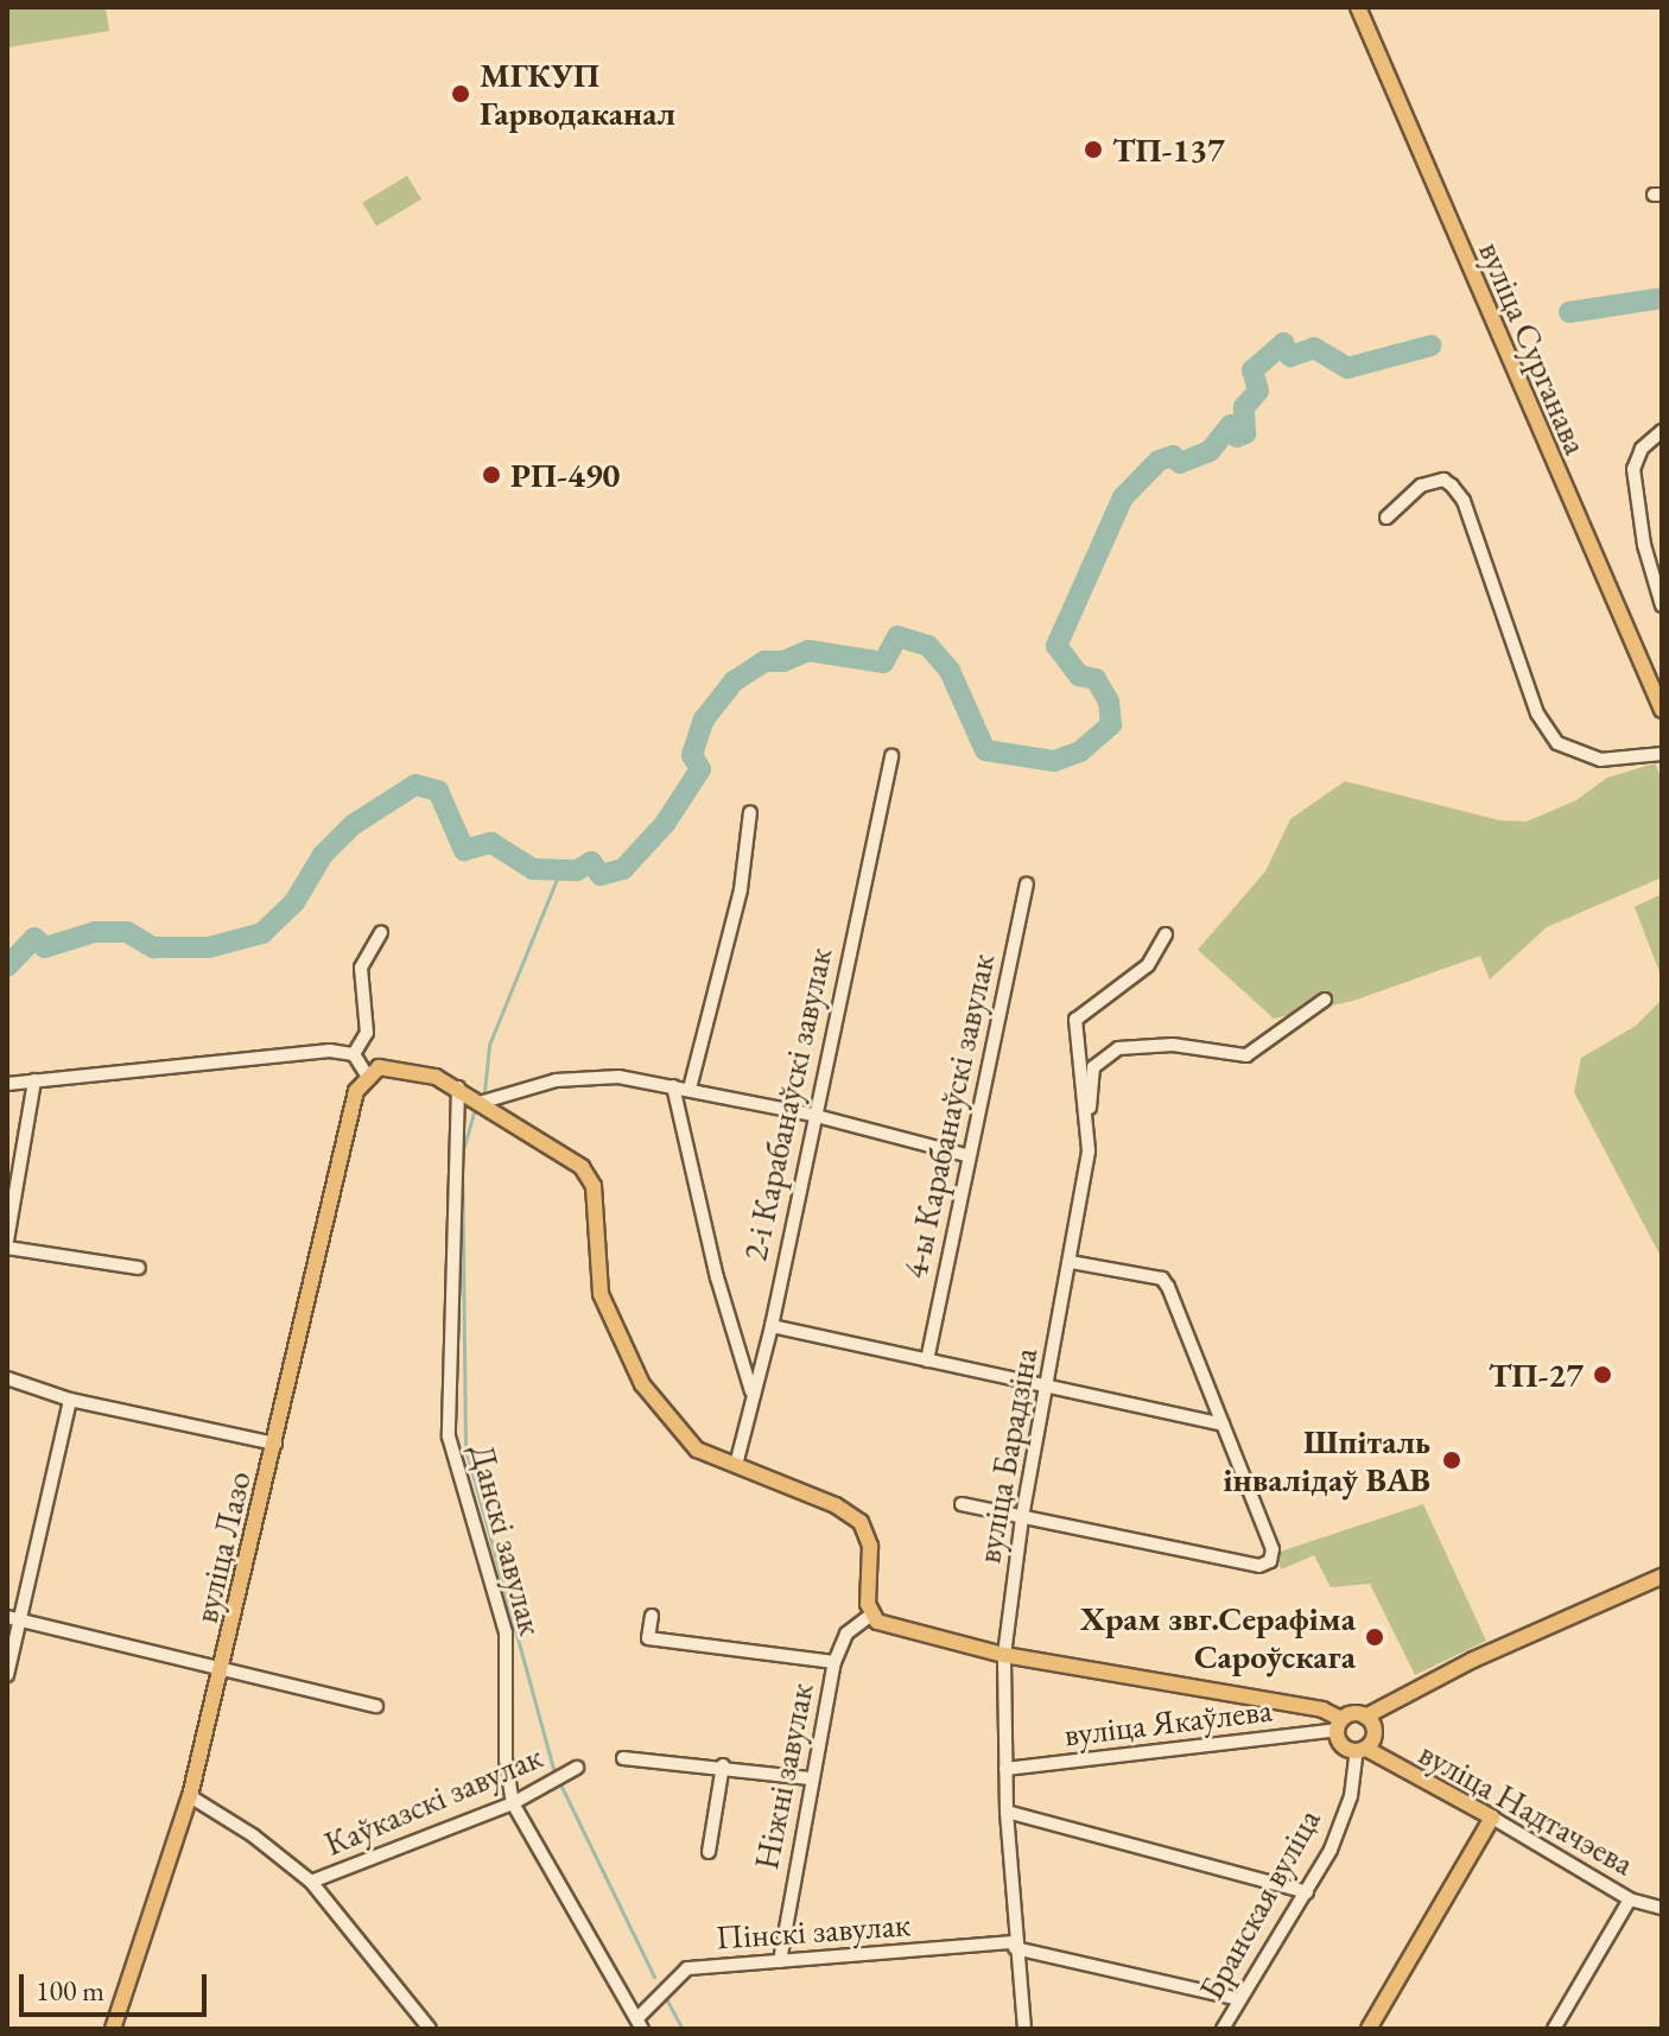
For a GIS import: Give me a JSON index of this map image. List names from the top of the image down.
{
  "streets": {
    "main road": ["вуліца Сурганава", "вуліца Лазо", "вуліца Надтачэева"],
    "street": [
      "2-і Карабанаўскі завулак",
      "4-ы Карабанаўскі завулак",
      "вуліца Барадзіна",
      "Данскі завулак",
      "вуліца Якаўлева",
      "Ніжні завулак",
      "Каўказскі завулак",
      "Бранская вуліца",
      "Пінскі завулак"
    ]
  },
  "crossings": [
    ["вуліца Барадзіна", "вуліца Якаўлева"],
    ["вуліца Барадзіна", "Пінскі завулак"],
    ["Данскі завулак", "Каўказскі завулак"],
    ["Данскі завулак", "Пінскі завулак"],
    ["вуліца Якаўлева", "вуліца Надтачэева"],
    ["Ніжні завулак", "Пінскі завулак"],
    ["вуліца Надтачэева", "Бранская вуліца"],
    ["Бранская вуліца", "Пінскі завулак"]
  ],
  "places": [
    "МГКУП Гарводаканал",
    "ТП-137",
    "РП-490",
    "ТП-27",
    "Шпіталь інвалідаў ВАВ",
    "Храм звг.Серафіма Сароўскага"
  ],
  "scale_bar": "100 m"
}
